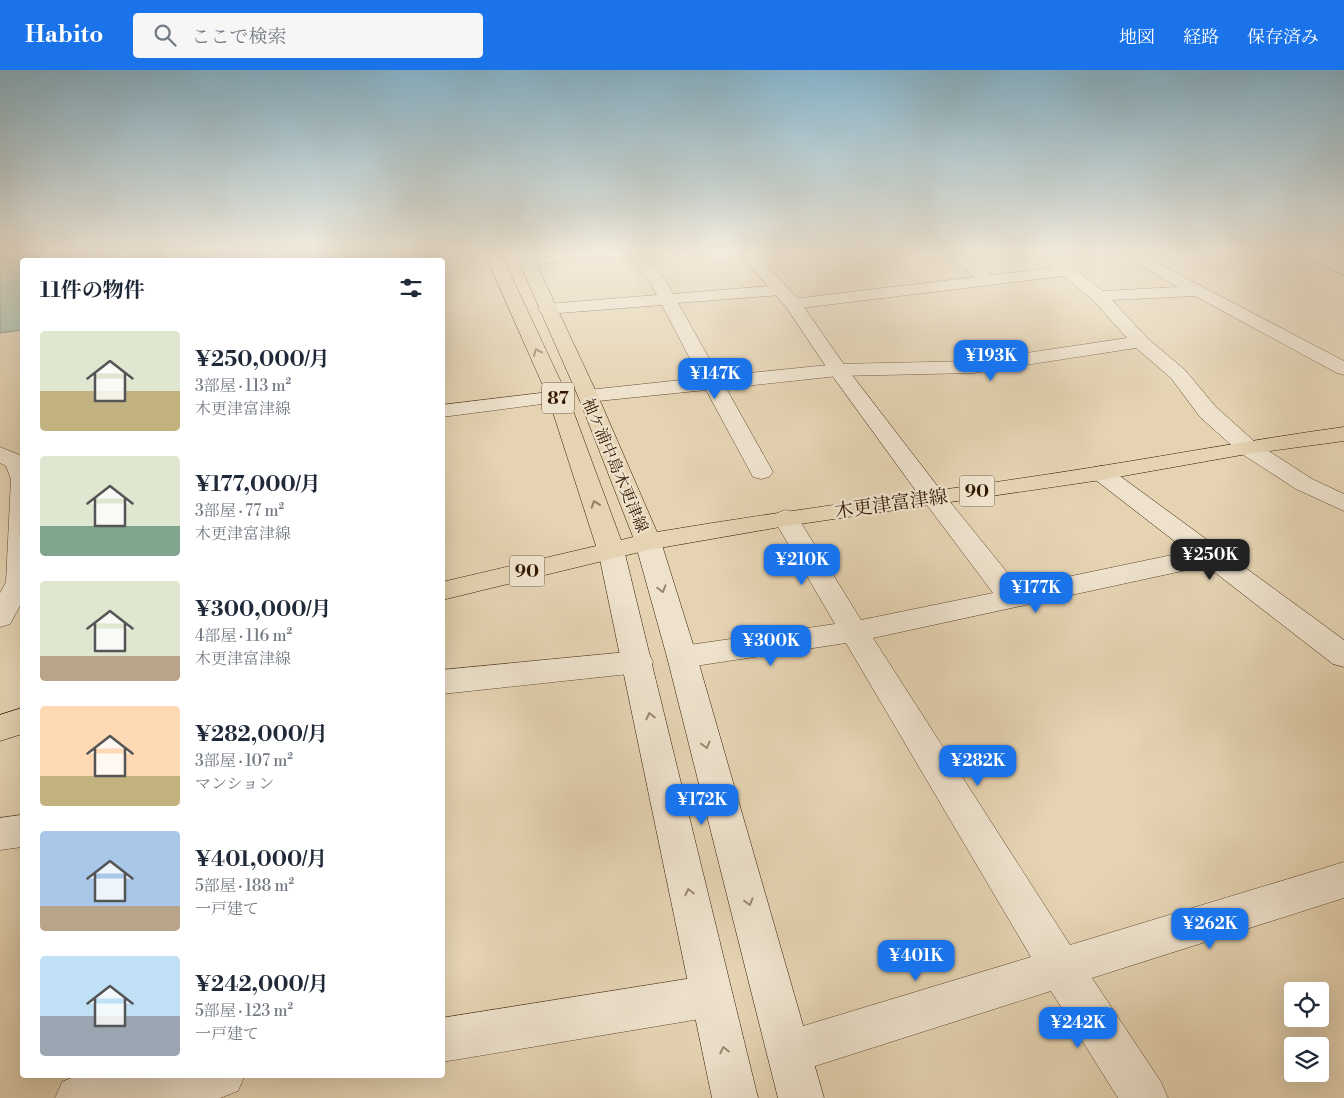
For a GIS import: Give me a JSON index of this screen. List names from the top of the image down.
{
  "streets": {
    "main road": [
      "87",
      "袖ケ浦中島木更津線",
      "90",
      "木更津富津線"
    ]
  },
  "crossings": [
    ["袖ケ浦中島木更津線", "木更津富津線"]
  ],
  "page": {
    "header": "Habito",
    "search": "ここで検索",
    "nav": ["地図", "経路", "保存済み"],
    "heading": "11件の物件",
    "list": [
      {
        "name": "¥250,000/月",
        "note": "3部屋 · 113 m² · 木更津富津線"
      },
      {
        "name": "¥177,000/月",
        "note": "3部屋 · 77 m² · 木更津富津線"
      },
      {
        "name": "¥300,000/月",
        "note": "4部屋 · 116 m² · 木更津富津線"
      },
      {
        "name": "¥282,000/月",
        "note": "3部屋 · 107 m² · マンション"
      },
      {
        "name": "¥401,000/月",
        "note": "5部屋 · 188 m² · 一戸建て"
      },
      {
        "name": "¥242,000/月",
        "note": "5部屋 · 123 m² · 一戸建て"
      }
    ],
    "price": [
      "¥193K",
      "¥147K",
      "¥250K",
      "¥210K",
      "¥177K",
      "¥300K",
      "¥282K",
      "¥172K",
      "¥262K",
      "¥401K",
      "¥242K"
    ]
  }
}
